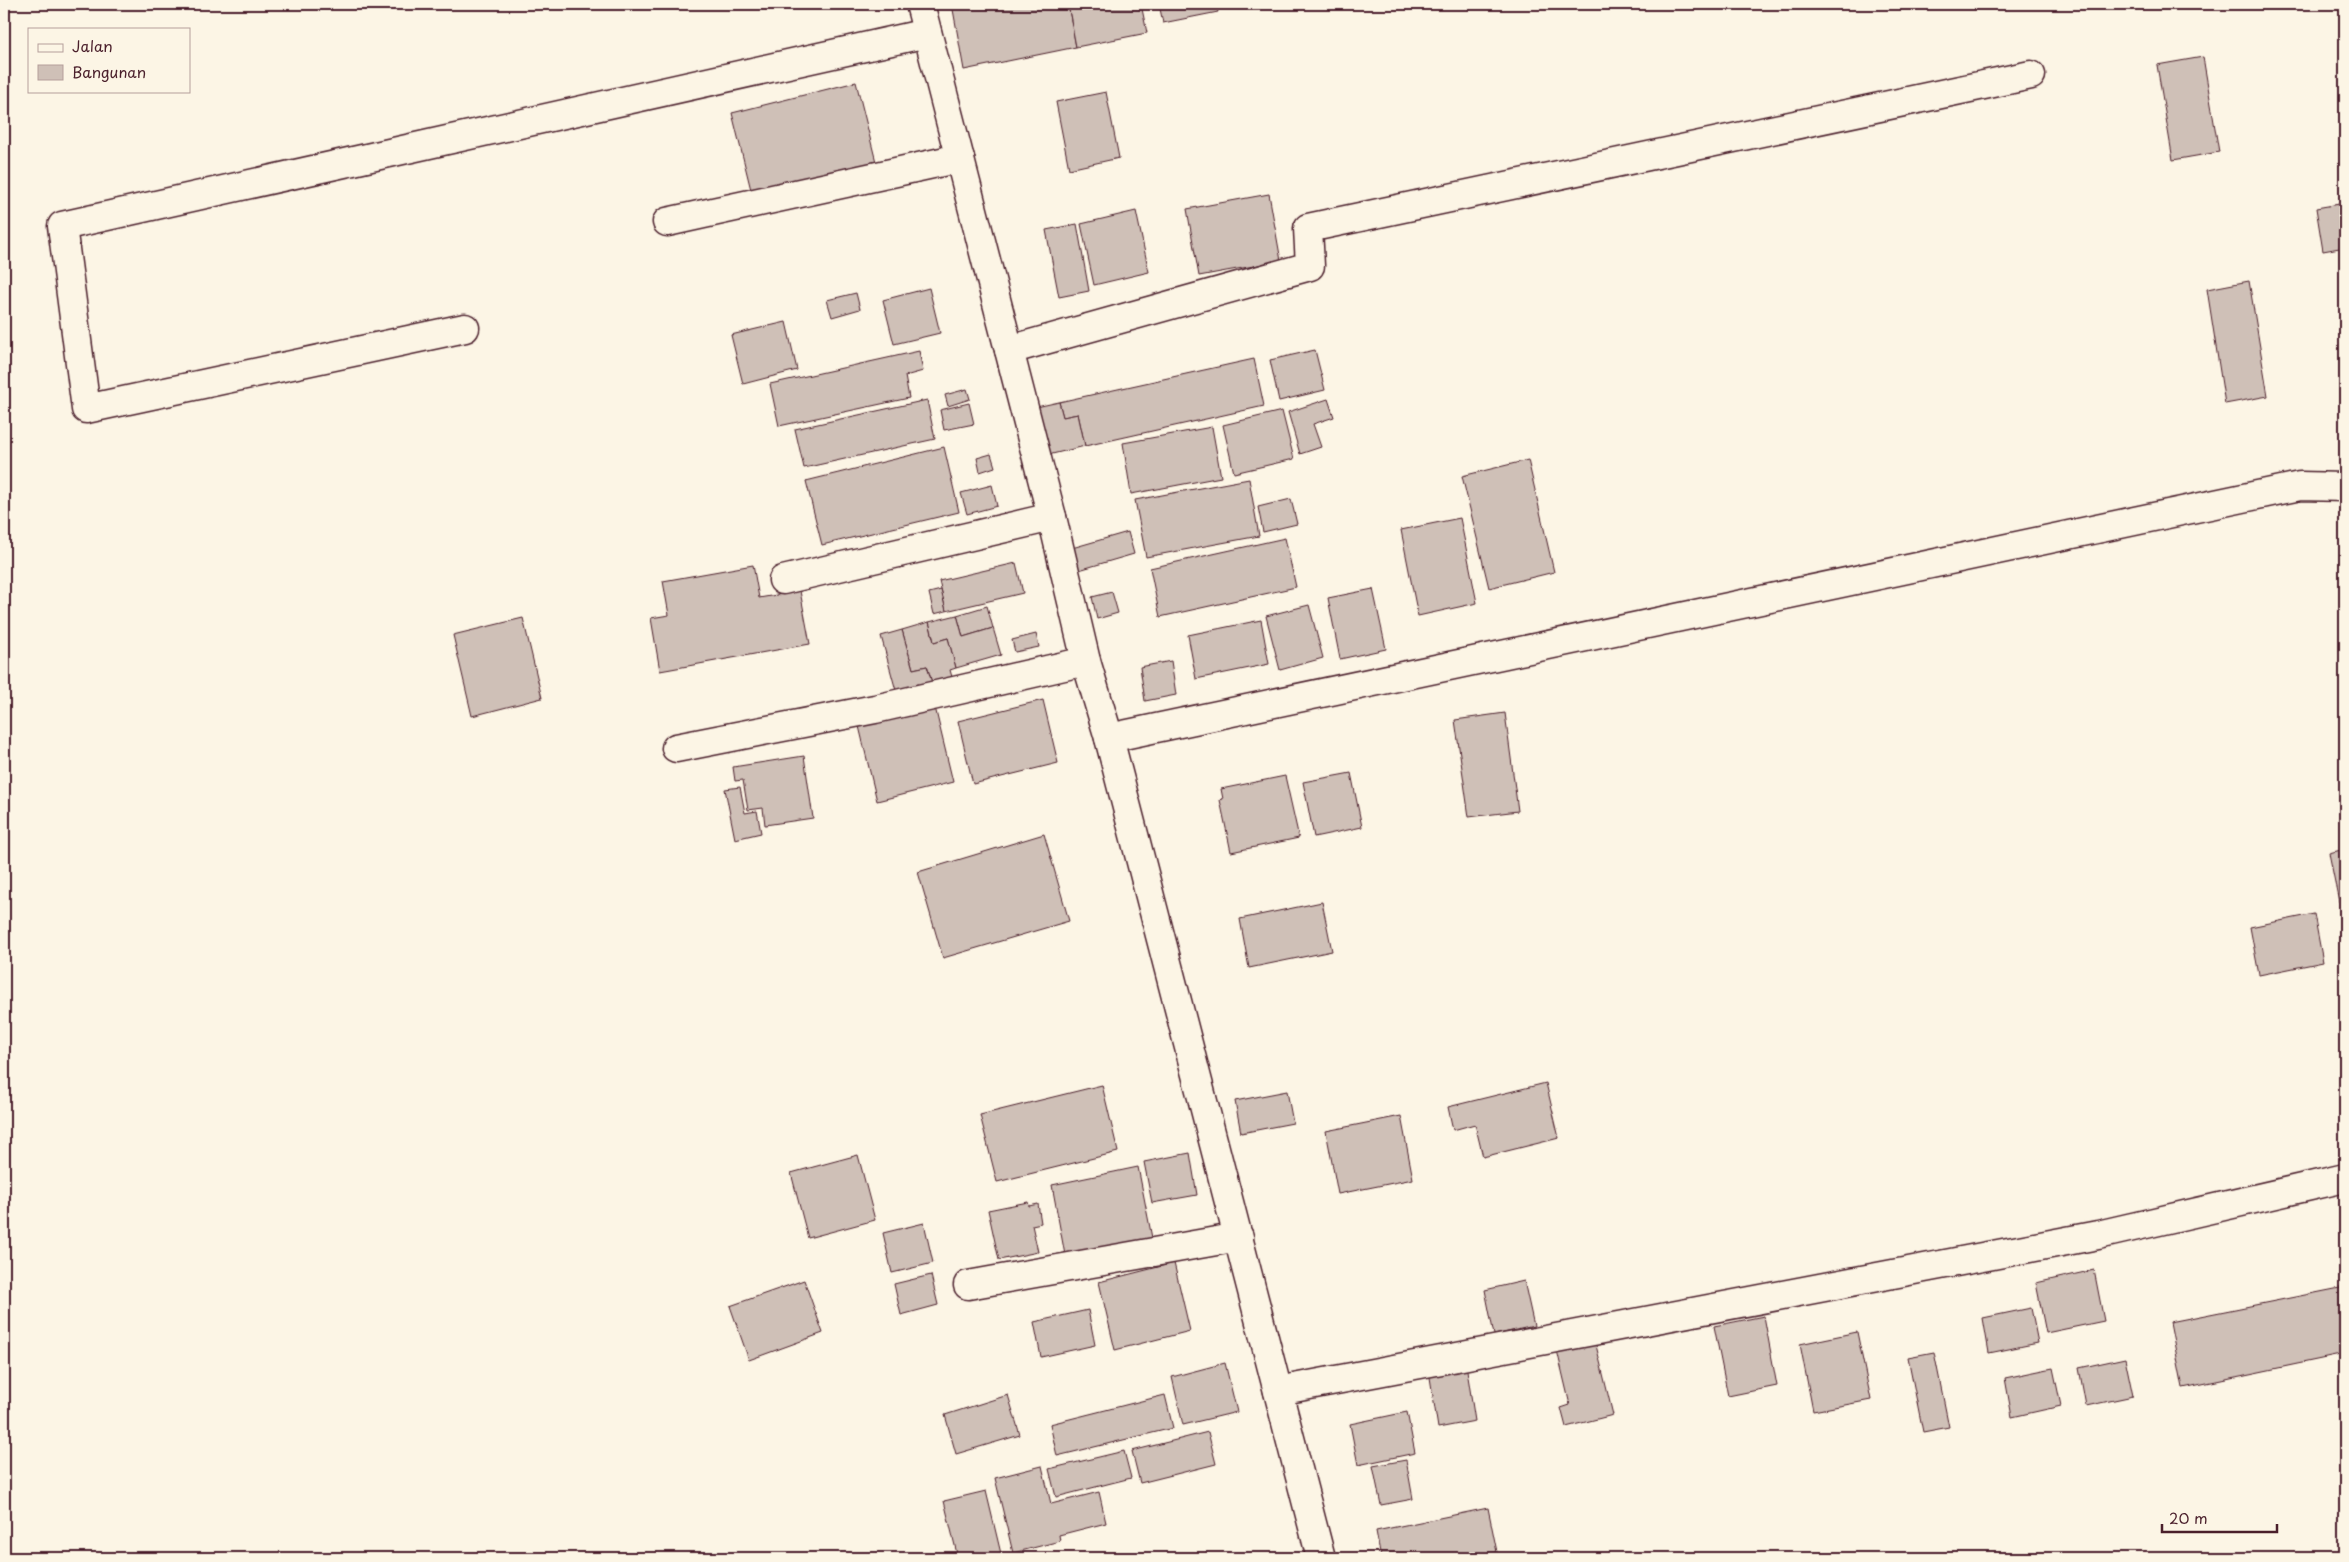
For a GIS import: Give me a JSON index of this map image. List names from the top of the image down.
{
  "legend": ["Jalan", "Bangunan"],
  "scale_bar": "20 m"
}
